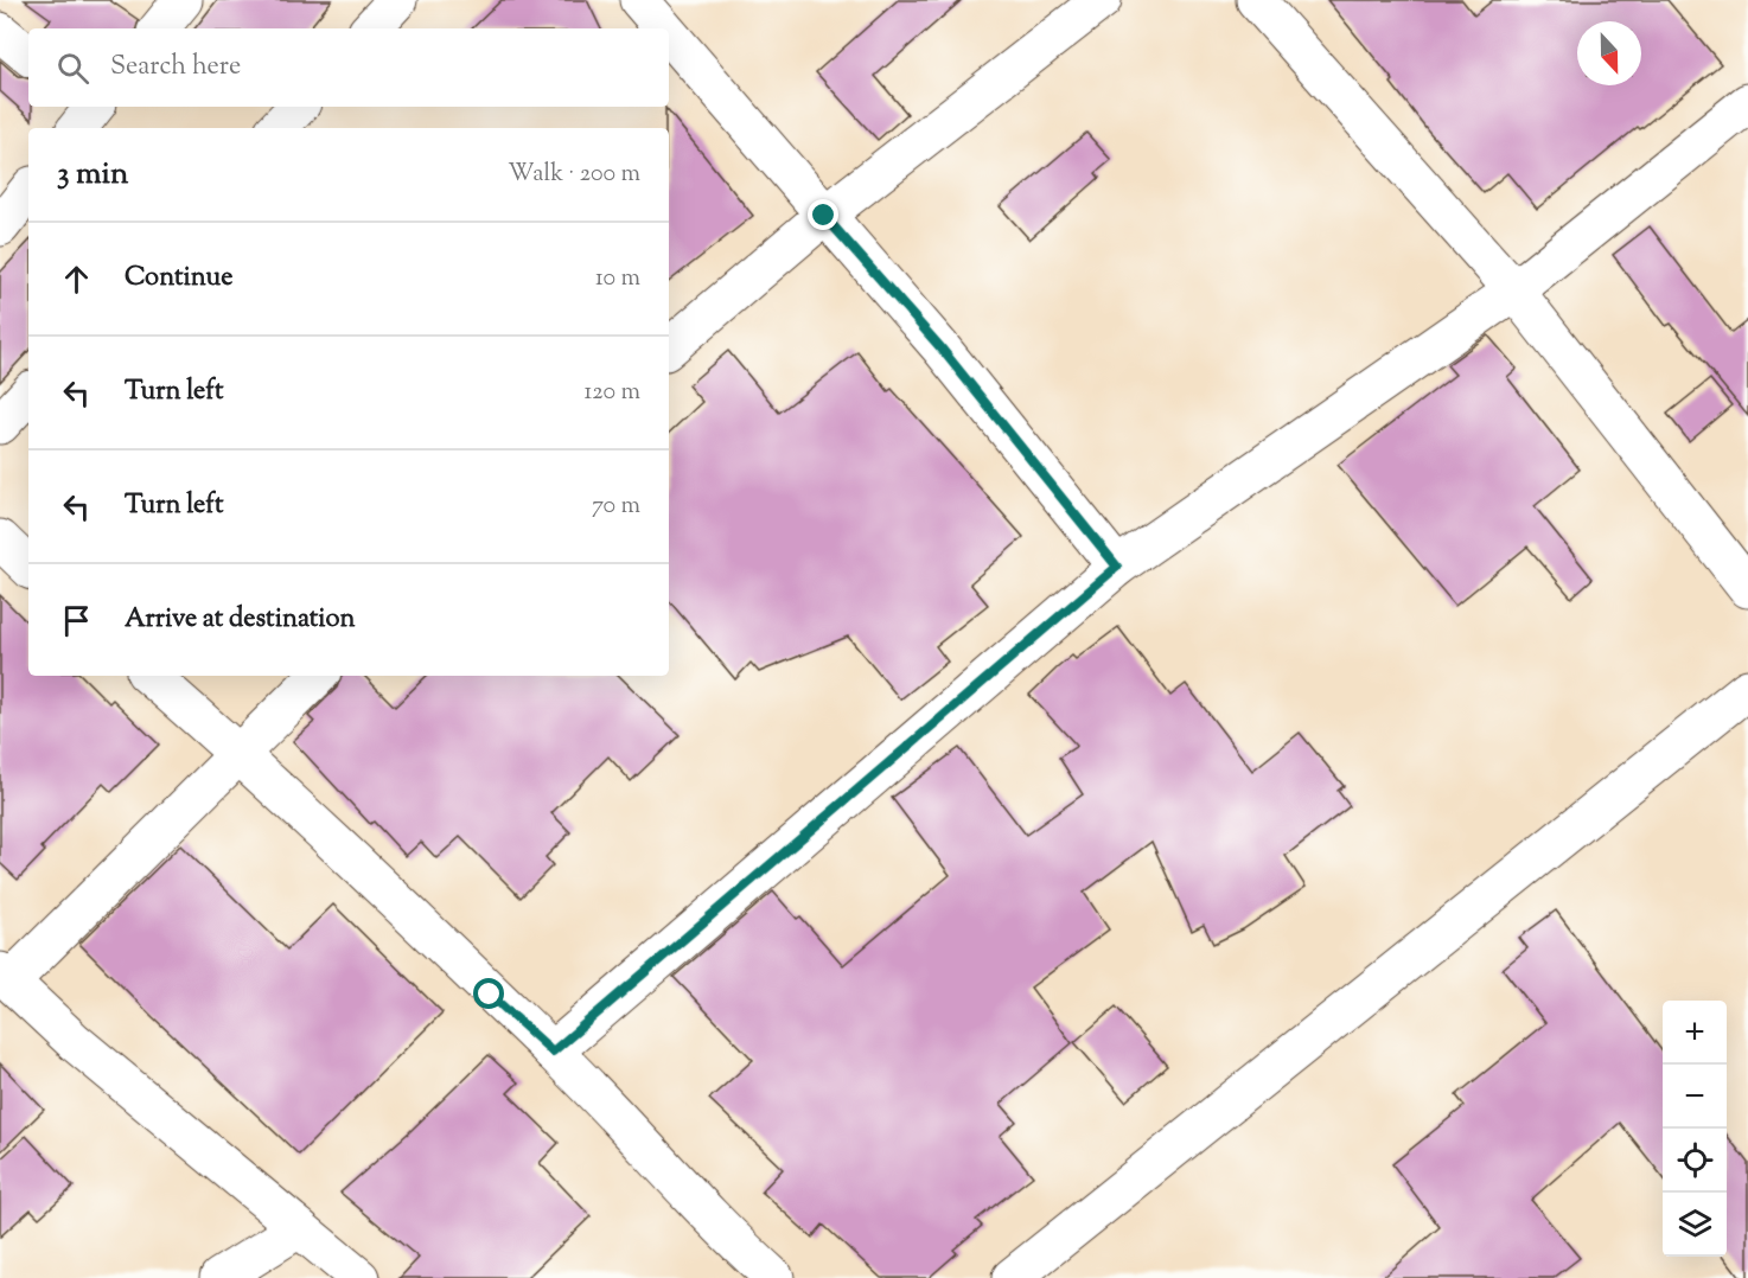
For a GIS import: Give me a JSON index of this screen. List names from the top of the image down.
{
  "north": "bottom",
  "page": {
    "search": "Search here",
    "heading": ["3 min", "Walk · 200 m"],
    "list": [
      ["Continue", "10 m"],
      ["Turn left", "120 m"],
      ["Turn left", "70 m"],
      "Arrive at destination"
    ],
    "map_buttons": ["+", "−"]
  }
}
